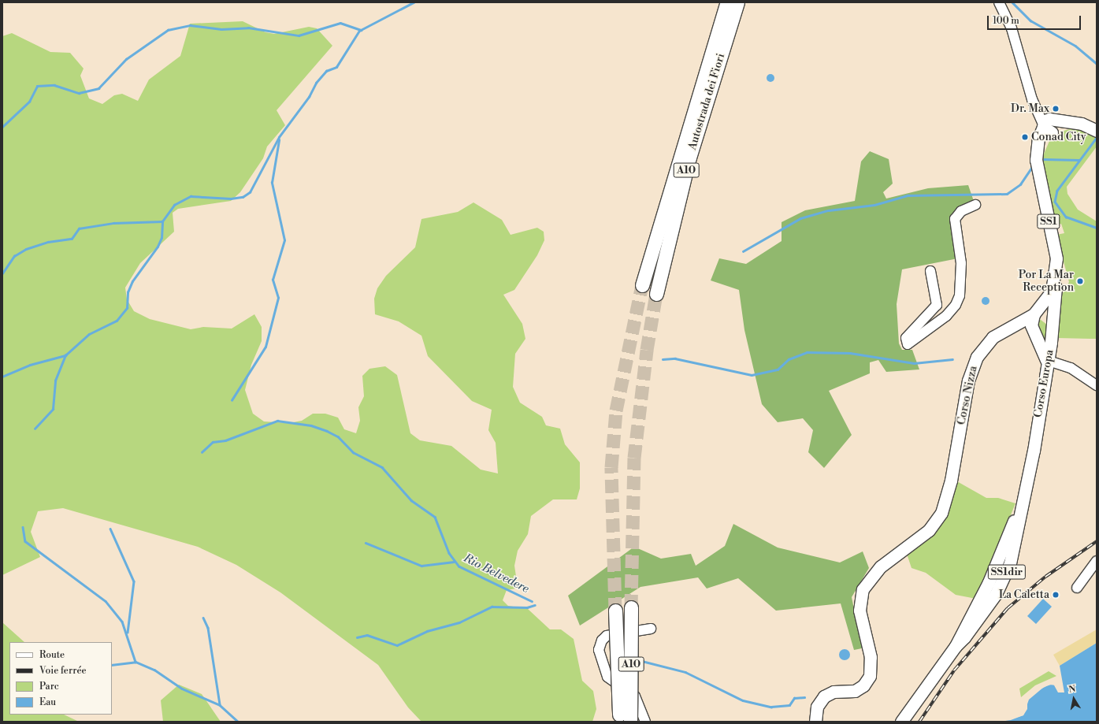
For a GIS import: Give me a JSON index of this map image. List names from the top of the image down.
{
  "streets": {
    "highway": ["Autostrada dei Fiori", "A10"],
    "main road": [
      "SS1",
      "Corso Europa",
      "Corso Nizza",
      "SS1dir"
    ]
  },
  "crossings": [
    ["SS1", "Corso Europa"],
    ["SS1", "Corso Nizza"]
  ],
  "water": ["Rio Belvedere"],
  "places": [
    "Dr. Max",
    "Conad City",
    "Por La Mar Reception",
    "La Caletta"
  ],
  "legend": [
    "Route",
    "Voie ferrée",
    "Parc",
    "Eau"
  ],
  "scale_bar": "100 m",
  "north": "top"
}
